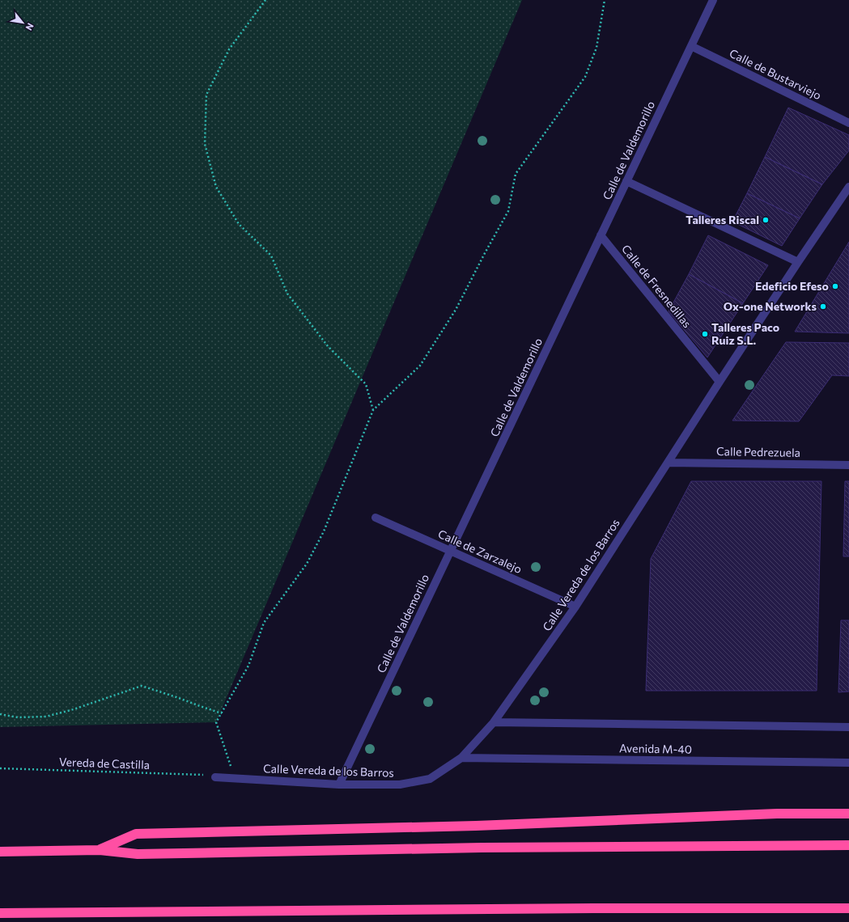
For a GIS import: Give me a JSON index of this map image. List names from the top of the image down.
{
  "streets": {
    "street": [
      "Calle de Bustarviejo",
      "Calle de Valdemorillo",
      "Calle de Fresnedillas",
      "Calle Pedrezuela",
      "Calle de Zarzalejo",
      "Calle Vereda de los Barros",
      "Avenida M-40"
    ],
    "path": ["Vereda de Castilla"]
  },
  "crossings": [
    ["Calle de Bustarviejo", "Calle de Valdemorillo"],
    ["Calle de Valdemorillo", "Calle de Fresnedillas"],
    ["Calle de Valdemorillo", "Calle de Zarzalejo"],
    ["Calle de Valdemorillo", "Calle Vereda de los Barros"],
    ["Calle de Fresnedillas", "Calle Vereda de los Barros"],
    ["Calle Pedrezuela", "Calle Vereda de los Barros"],
    ["Calle de Zarzalejo", "Calle Vereda de los Barros"],
    ["Calle Vereda de los Barros", "Avenida M-40"],
    ["Calle Vereda de los Barros", "Vereda de Castilla"]
  ],
  "places": [
    "Talleres Riscal",
    "Edeficio Efeso",
    "Ox-one Networks",
    "Talleres Paco Ruiz S.L."
  ],
  "north": "bottom right"
}
